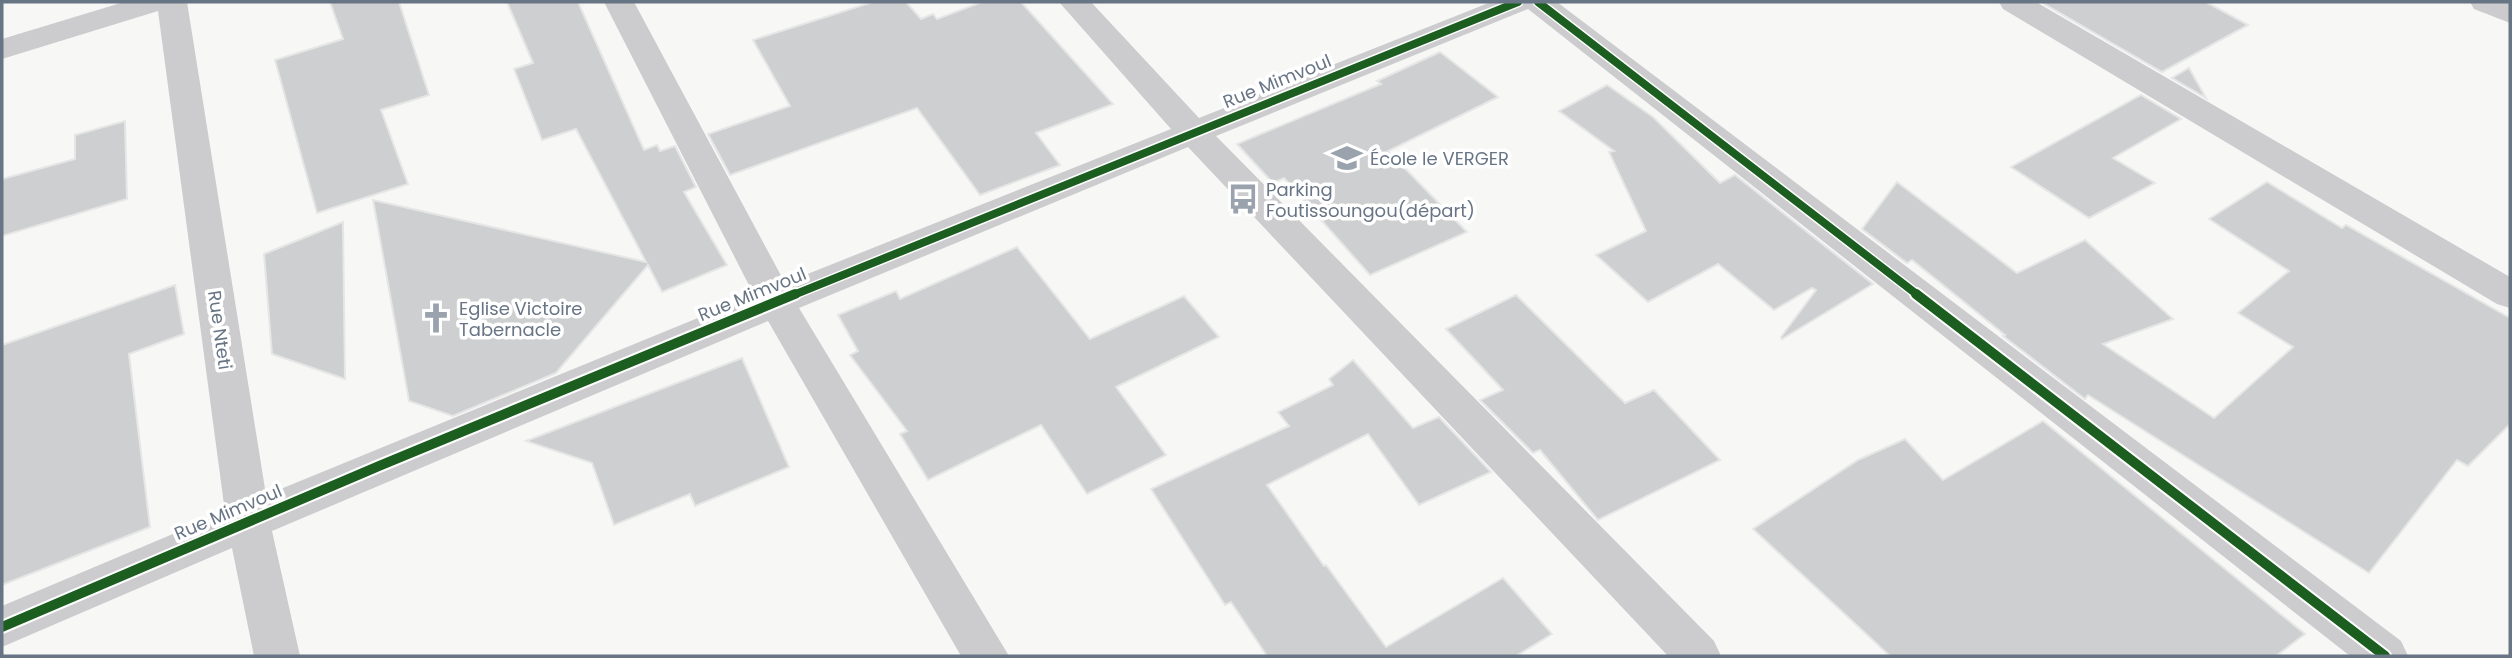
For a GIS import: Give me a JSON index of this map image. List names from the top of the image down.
{
  "streets": {
    "street": ["Rue Mimvoul", "Rue Nteti"]
  },
  "crossings": [
    ["Rue Mimvoul", "Rue Nteti"]
  ],
  "places": {
    "school or university": ["École le VERGER"],
    "bus stop": ["Parking Foutissoungou(départ)"],
    "church": ["Eglise Victoire Tabernacle"]
  }
}
